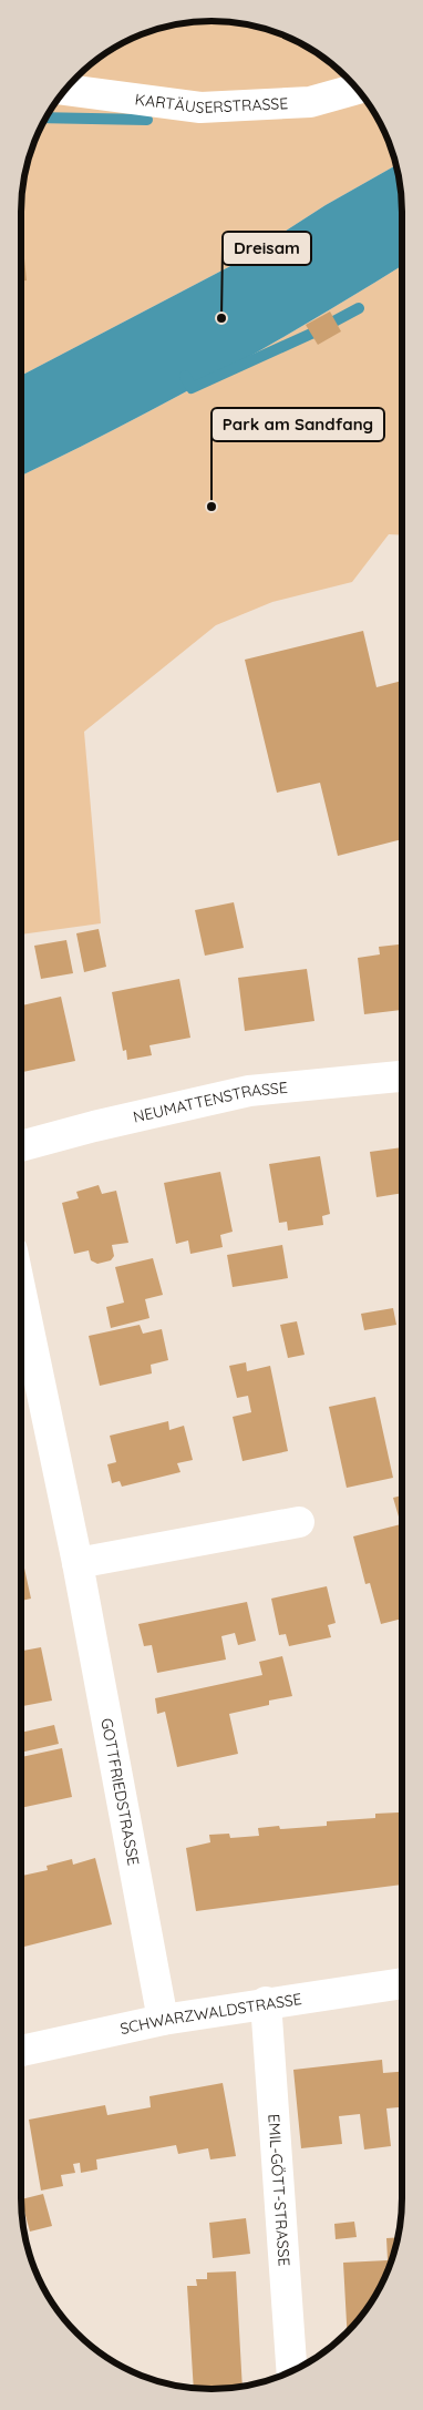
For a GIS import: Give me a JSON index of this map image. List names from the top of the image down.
{
  "streets": {
    "street": [
      "KARTÄUSERSTRASSE",
      "NEUMATTENSTRASSE",
      "GOTTFRIEDSTRASSE",
      "SCHWARZWALDSTRASSE",
      "EMIL-GÖTT-STRASSE"
    ]
  },
  "crossings": [
    ["GOTTFRIEDSTRASSE", "SCHWARZWALDSTRASSE"],
    ["SCHWARZWALDSTRASSE", "EMIL-GÖTT-STRASSE"]
  ],
  "places": ["Dreisam", "Park am Sandfang"]
}
